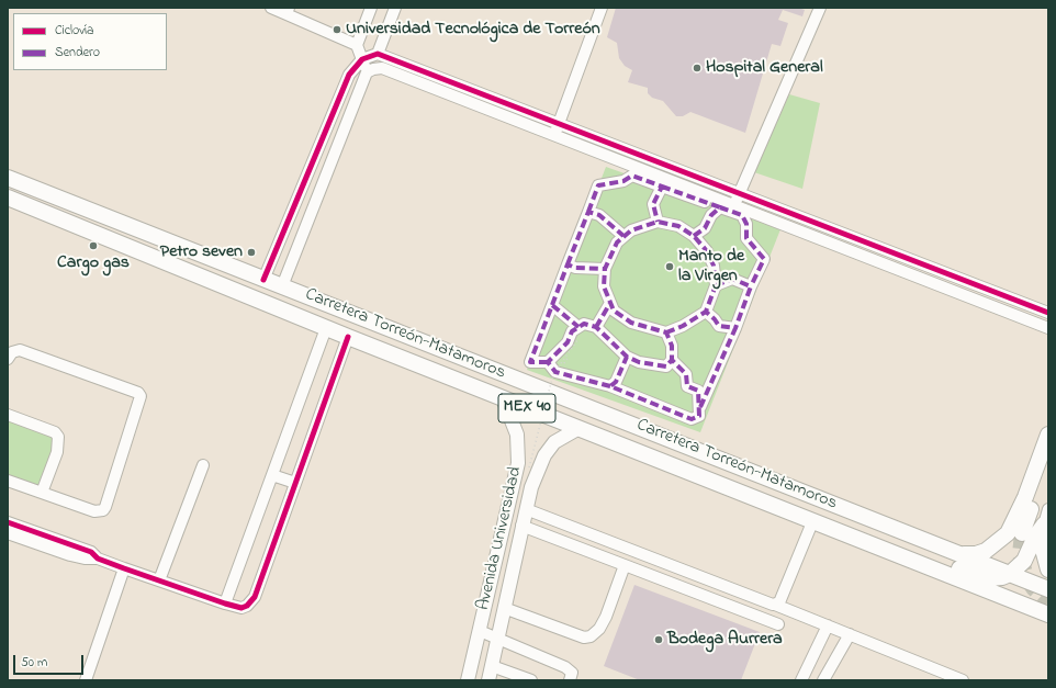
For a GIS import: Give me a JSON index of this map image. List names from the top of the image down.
{
  "streets": {
    "highway": ["Carretera Torreón-Matamoros", "MEX 40"],
    "main road": ["Avenida Universidad"]
  },
  "crossings": [
    ["MEX 40", "Avenida Universidad"]
  ],
  "places": [
    "Universidad Tecnológica de Torreón",
    "Hospital General",
    "Cargo gas",
    "Petro seven",
    "Manto de la Virgen",
    "Bodega Aurrera"
  ],
  "legend": ["Ciclovía", "Sendero"],
  "scale_bar": "50 m"
}
